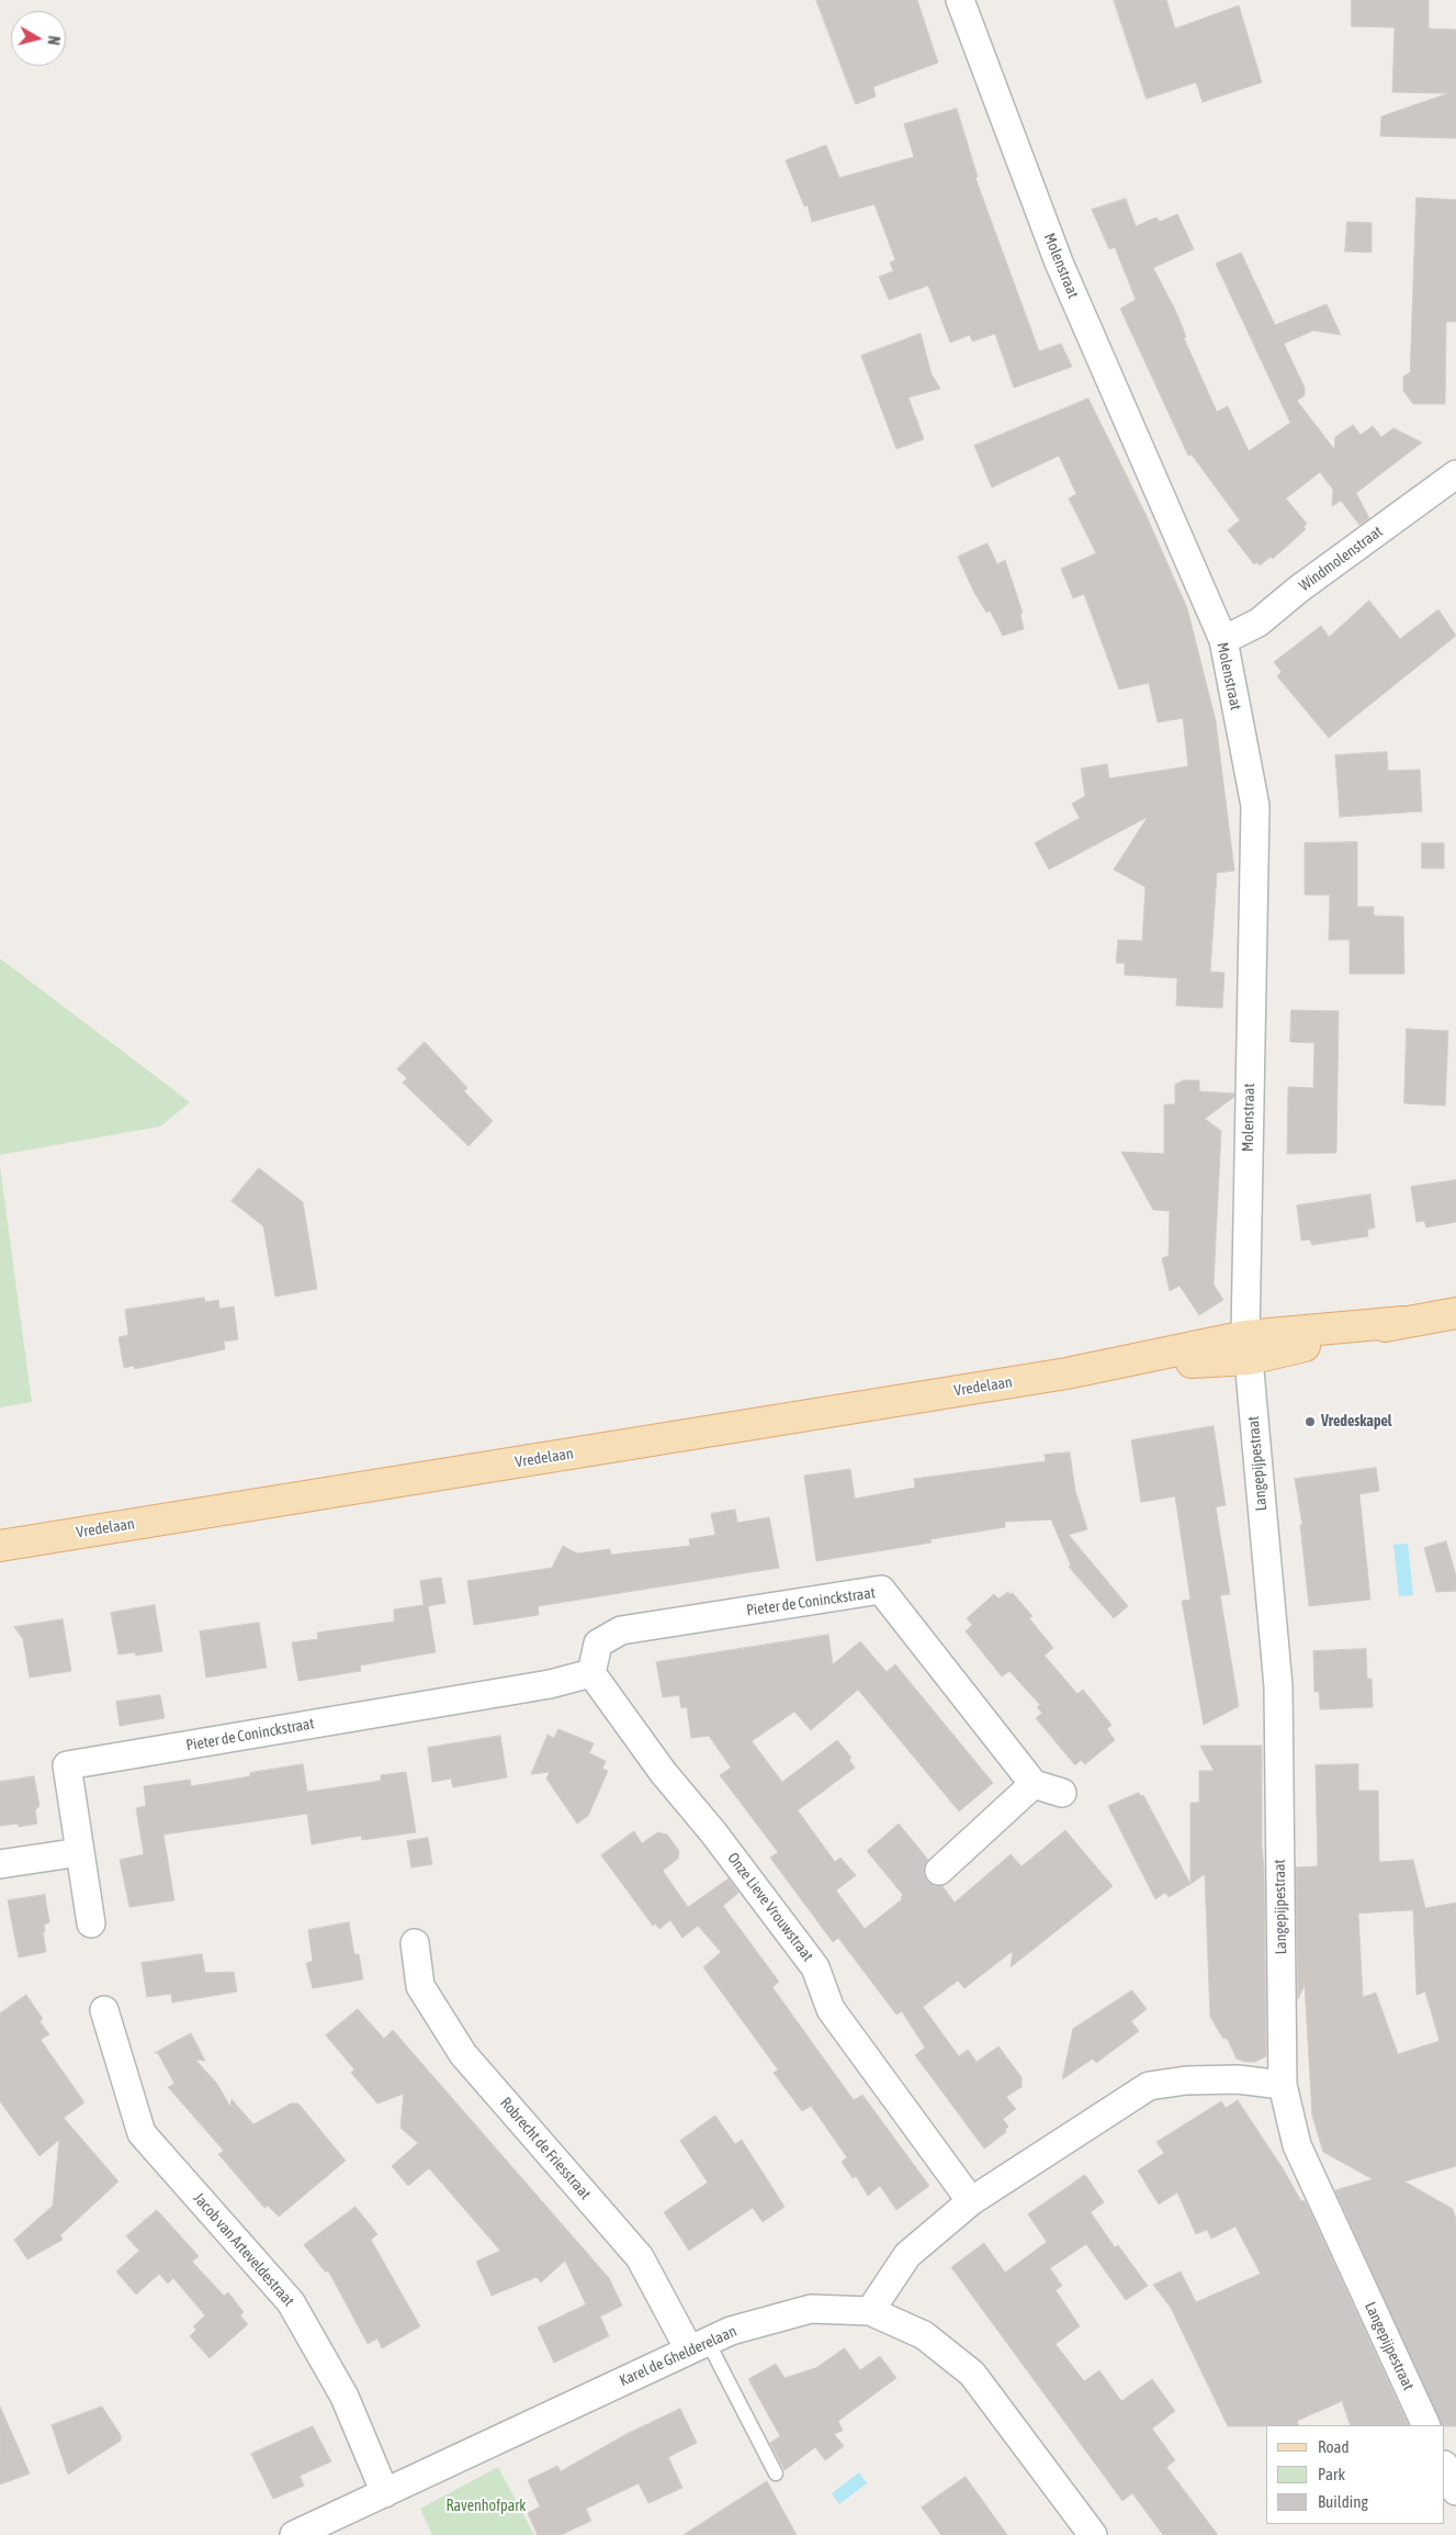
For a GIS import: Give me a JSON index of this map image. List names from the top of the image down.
{
  "streets": {
    "main road": ["Vredelaan"],
    "street": [
      "Molenstraat",
      "Windmolenstraat",
      "Langepijpestraat",
      "Pieter de Coninckstraat",
      "Onze Lieve Vrouwstraat",
      "Robrecht de Friesstraat",
      "Jacob van Arteveldestraat",
      "Karel de Ghelderelaan"
    ]
  },
  "crossings": [
    ["Molenstraat", "Windmolenstraat"],
    ["Molenstraat", "Vredelaan"],
    ["Molenstraat", "Langepijpestraat"],
    ["Vredelaan", "Langepijpestraat"],
    ["Pieter de Coninckstraat", "Onze Lieve Vrouwstraat"],
    ["Robrecht de Friesstraat", "Karel de Ghelderelaan"],
    ["Jacob van Arteveldestraat", "Karel de Ghelderelaan"]
  ],
  "parks": ["Ravenhofpark"],
  "places": ["Vredeskapel"],
  "legend": ["Road", "Park", "Building"],
  "north": "right"
}
